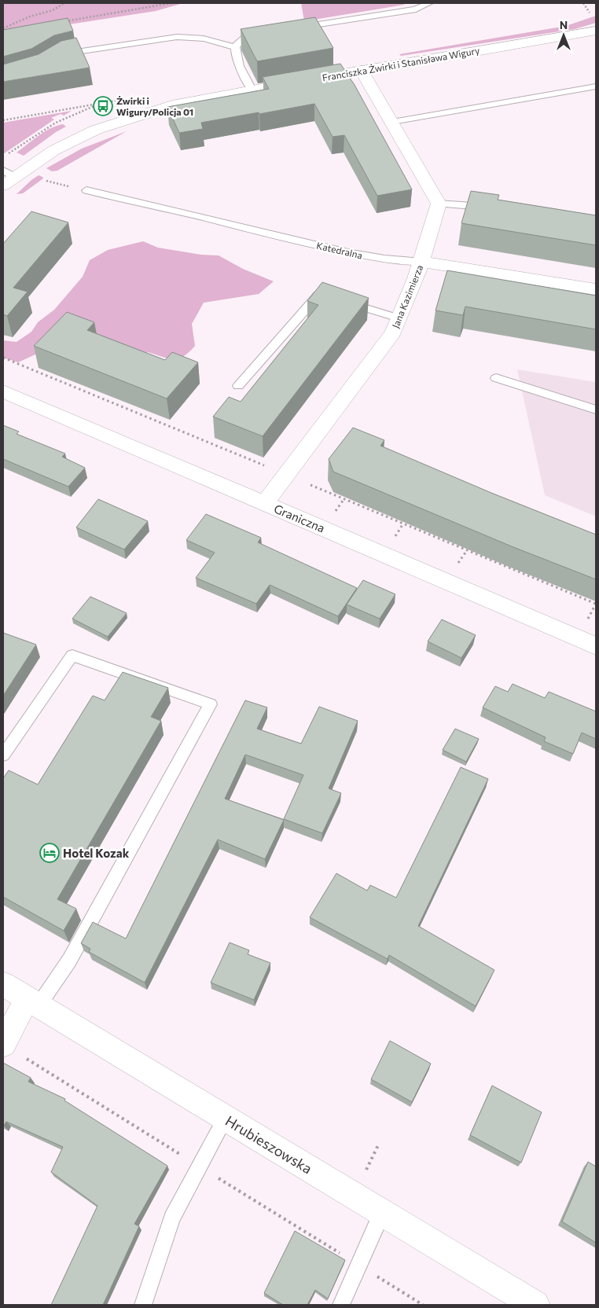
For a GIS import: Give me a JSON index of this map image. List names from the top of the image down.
{
  "streets": {
    "street": [
      "Franciszka Żwirki i Stanisława Wigury",
      "Katedralna",
      "Jana Kazimierza",
      "Graniczna",
      "Hrubieszowska"
    ]
  },
  "crossings": [
    ["Katedralna", "Jana Kazimierza"],
    ["Jana Kazimierza", "Graniczna"]
  ],
  "places": {
    "bus stop": ["Żwirki i Wigury/Policja 01"],
    "hotel": ["Hotel Kozak"]
  },
  "north": "top"
}
